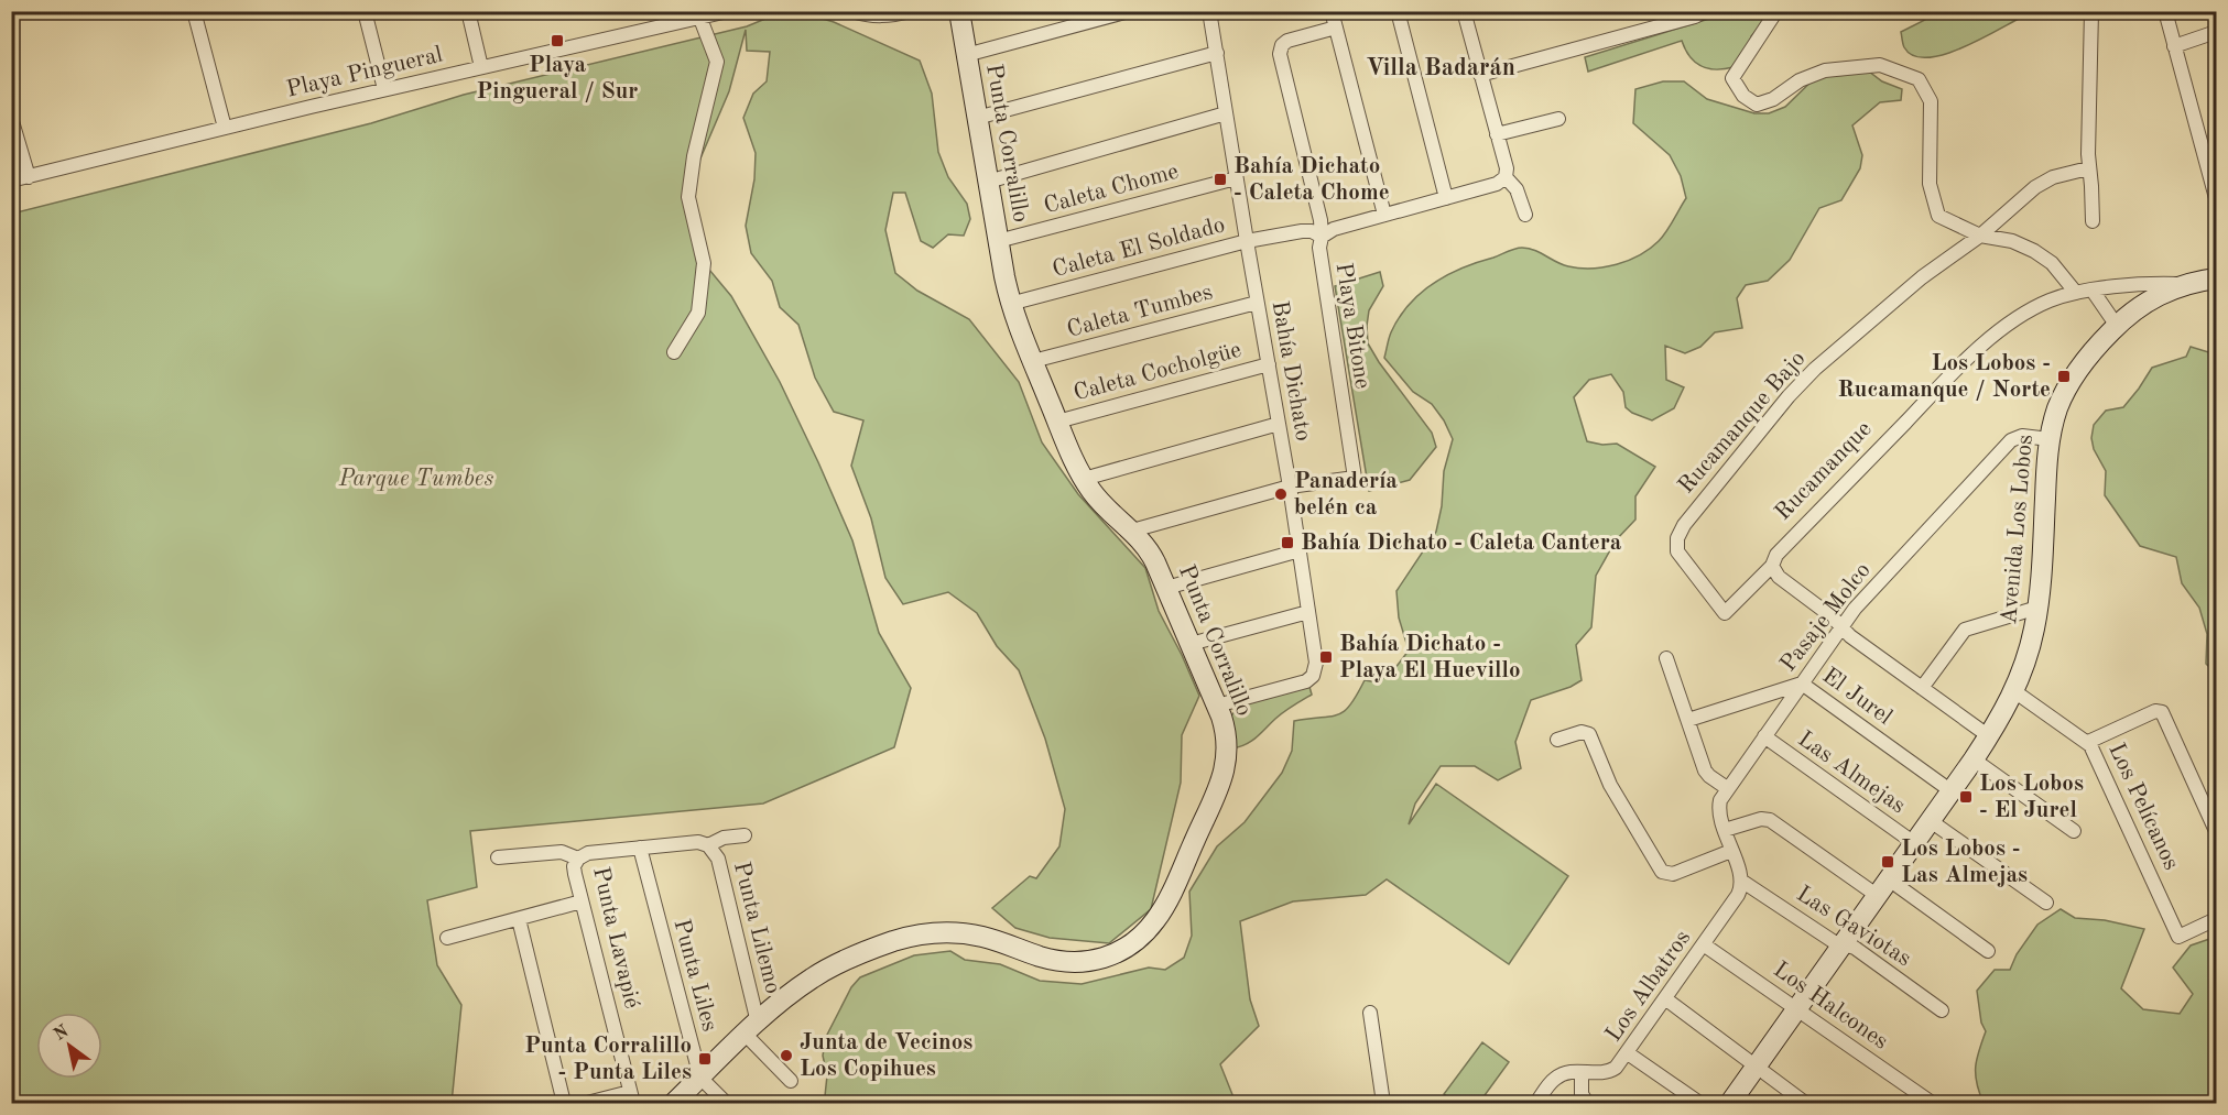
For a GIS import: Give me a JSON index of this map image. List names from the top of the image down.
{
  "streets": {
    "street": [
      "Playa Pingueral",
      "Punta Corralillo",
      "Caleta Chome",
      "Caleta El Soldado",
      "Caleta Tumbes",
      "Playa Bitone",
      "Bahía Dichato",
      "Caleta Cocholgüe",
      "Rucamanque Bajo",
      "Rucamanque",
      "Avenida Los Lobos",
      "Pasaje Molco",
      "El Jurel",
      "Las Almejas",
      "Los Pelícanos",
      "Las Gaviotas",
      "Punta Lilemo",
      "Punta Lavapié",
      "Punta Liles",
      "Los Albatros",
      "Los Halcones"
    ]
  },
  "crossings": [
    ["Punta Corralillo", "Caleta Chome"],
    ["Punta Corralillo", "Caleta El Soldado"],
    ["Punta Corralillo", "Caleta Tumbes"],
    ["Punta Corralillo", "Bahía Dichato"],
    ["Punta Corralillo", "Caleta Cocholgüe"],
    ["Punta Corralillo", "Punta Lilemo"],
    ["Punta Corralillo", "Punta Liles"],
    ["Caleta Chome", "Bahía Dichato"],
    ["Caleta El Soldado", "Playa Bitone"],
    ["Caleta El Soldado", "Bahía Dichato"],
    ["Caleta Tumbes", "Bahía Dichato"],
    ["Playa Bitone", "Bahía Dichato"],
    ["Bahía Dichato", "Caleta Cocholgüe"],
    ["Rucamanque Bajo", "Rucamanque"],
    ["Rucamanque", "Avenida Los Lobos"],
    ["Avenida Los Lobos", "Pasaje Molco"],
    ["Avenida Los Lobos", "El Jurel"],
    ["Avenida Los Lobos", "Las Almejas"],
    ["Avenida Los Lobos", "Los Pelícanos"],
    ["Avenida Los Lobos", "Las Gaviotas"],
    ["Avenida Los Lobos", "Los Halcones"],
    ["Pasaje Molco", "El Jurel"],
    ["Pasaje Molco", "Las Almejas"],
    ["Pasaje Molco", "Las Gaviotas"],
    ["Pasaje Molco", "Los Albatros"],
    ["Las Gaviotas", "Los Albatros"],
    ["Los Albatros", "Los Halcones"]
  ],
  "districts": ["Villa Badarán"],
  "parks": ["Parque Tumbes"],
  "places": {
    "transit": [
      "Playa Pingueral / Sur",
      "Bahía Dichato - Caleta Chome",
      "Los Lobos - Rucamanque / Norte",
      "Bahía Dichato - Caleta Cantera",
      "Bahía Dichato - Playa El Huevillo",
      "Los Lobos - El Jurel",
      "Los Lobos - Las Almejas",
      "Punta Corralillo - Punta Liles"
    ],
    "other": ["Panadería belén ca", "Junta de Vecinos Los Copihues"]
  },
  "north": "top left"
}
